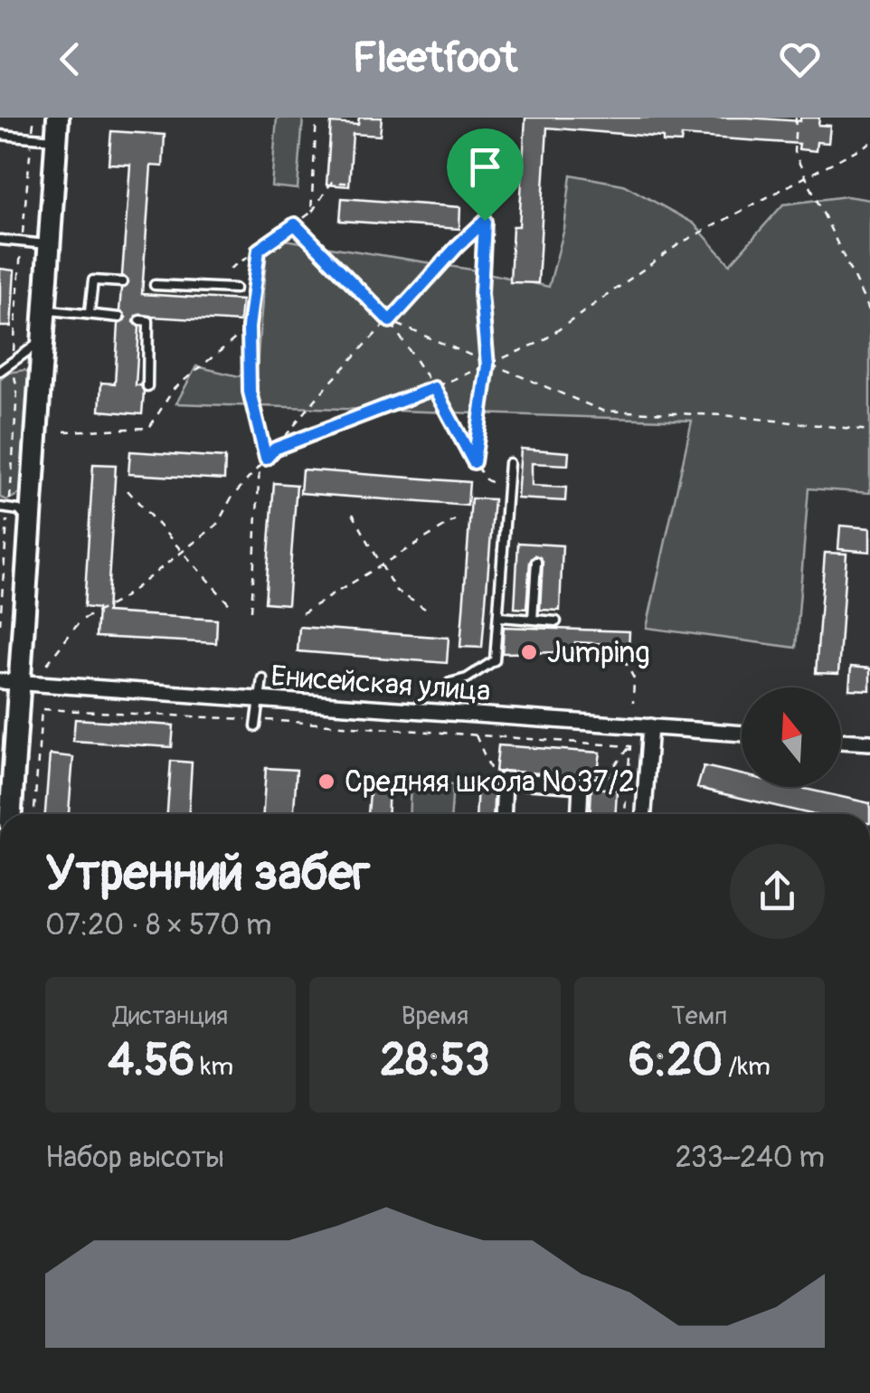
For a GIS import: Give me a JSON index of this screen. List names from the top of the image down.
{
  "streets": {
    "street": ["Енисейская улица"]
  },
  "places": ["Jumping", "Средняя школа №37/2"],
  "north": "top",
  "page": {
    "header": "Fleetfoot",
    "heading": ["Утренний забег", "07:20 · 8 × 570 m"],
    "stats": [
      ["Дистанция", "4.56 km"],
      ["Время", "28:53"],
      ["Темп", "6:20 /km"]
    ],
    "chart": ["Набор высоты", "233–240 m"]
  }
}
